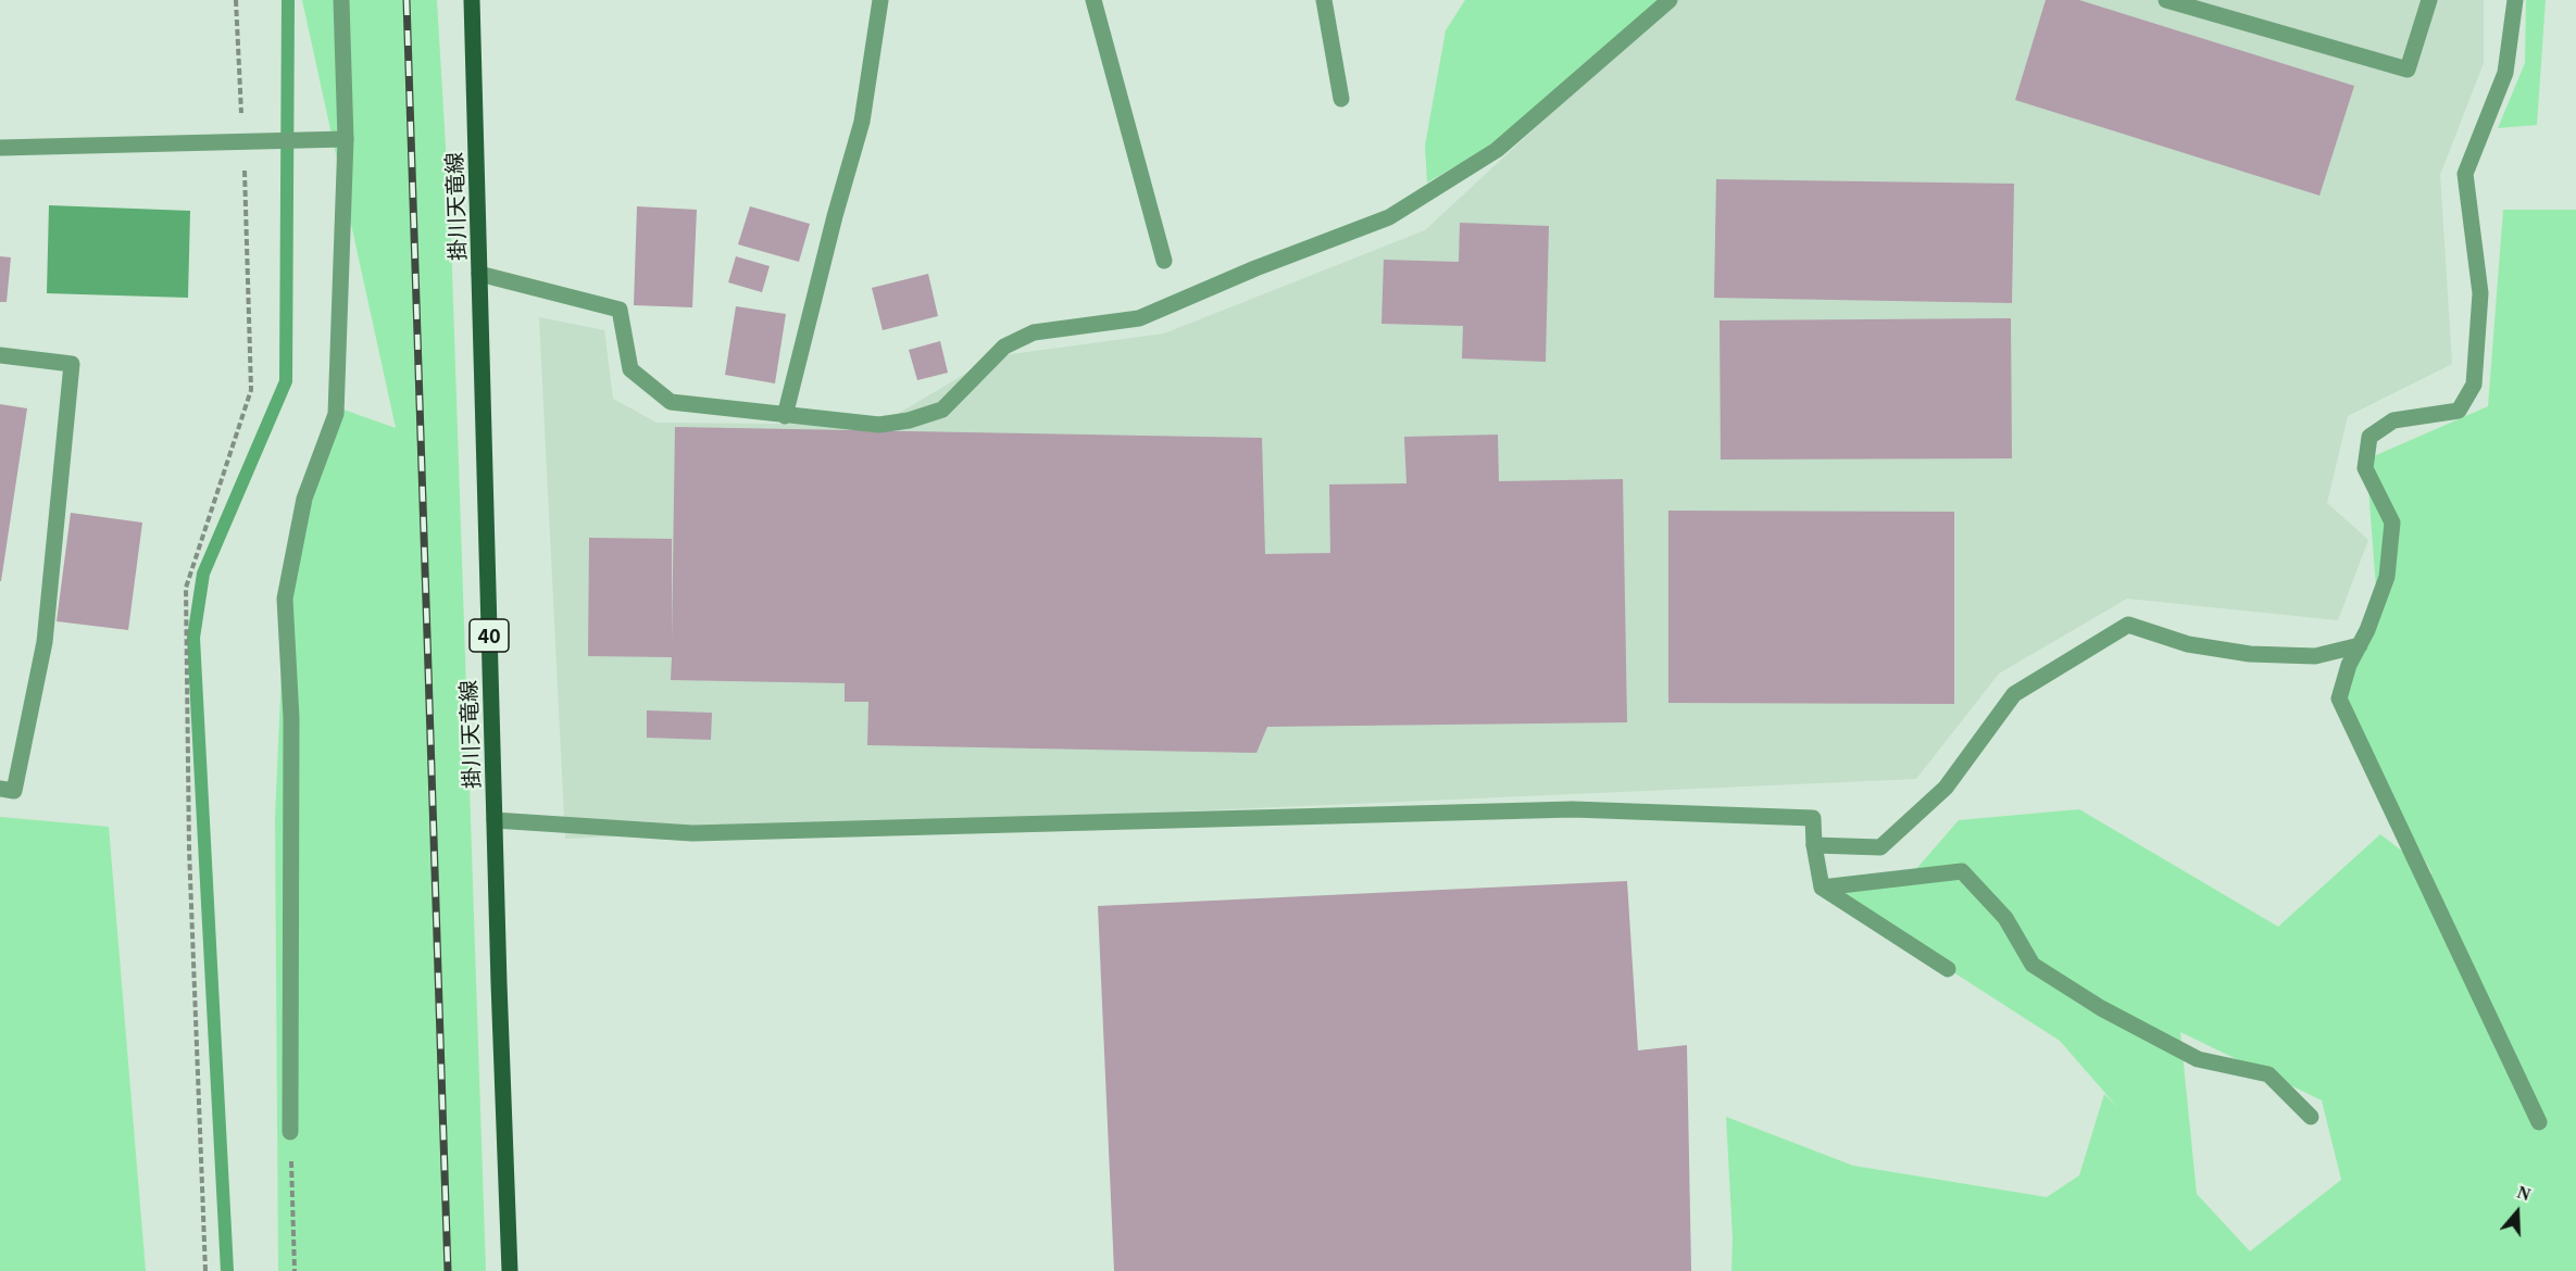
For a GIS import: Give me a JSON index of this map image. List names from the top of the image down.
{
  "streets": {
    "main road": ["掛川天竜線", "40"]
  },
  "north": "top"
}
